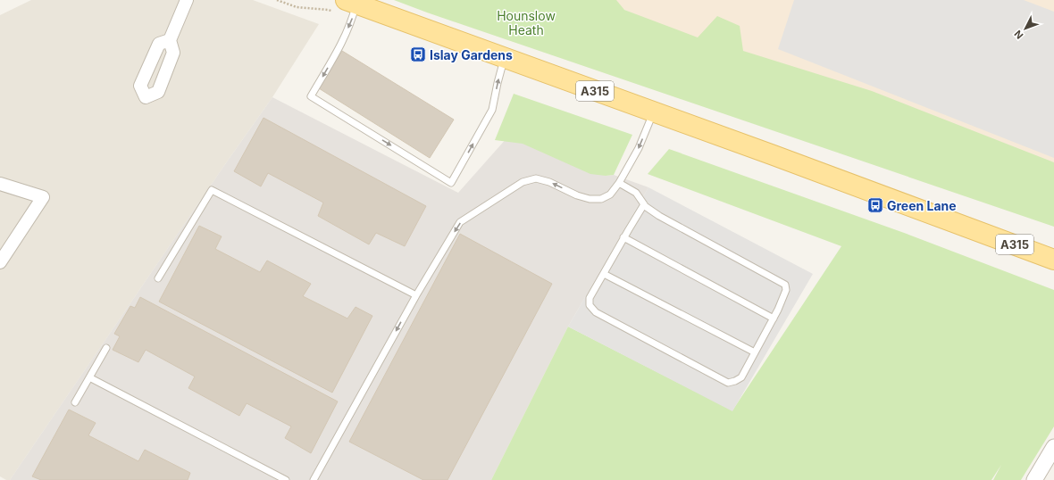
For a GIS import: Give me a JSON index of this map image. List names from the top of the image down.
{
  "streets": {
    "main road": ["A315"]
  },
  "parks": ["Hounslow Heath"],
  "places": {
    "bus stop": ["Islay Gardens", "Green Lane"]
  },
  "north": "bottom left"
}
